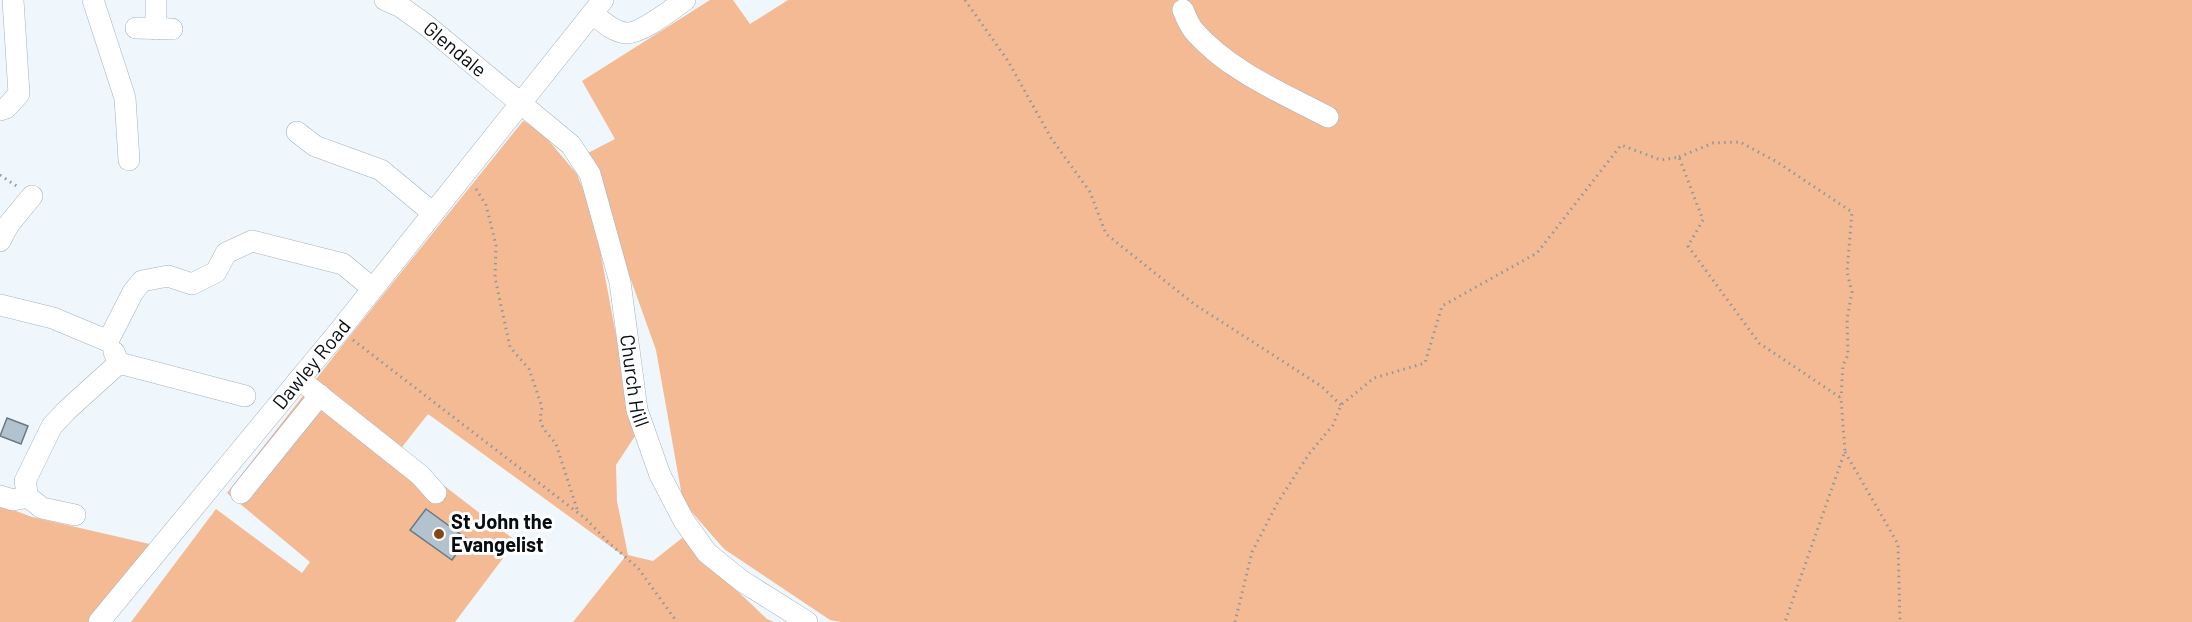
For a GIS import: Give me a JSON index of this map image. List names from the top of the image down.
{
  "streets": {
    "street": ["Glendale", "Dawley Road", "Church Hill"]
  },
  "crossings": [
    ["Glendale", "Dawley Road"],
    ["Glendale", "Church Hill"],
    ["Dawley Road", "Church Hill"]
  ],
  "places": ["St John the Evangelist"]
}
